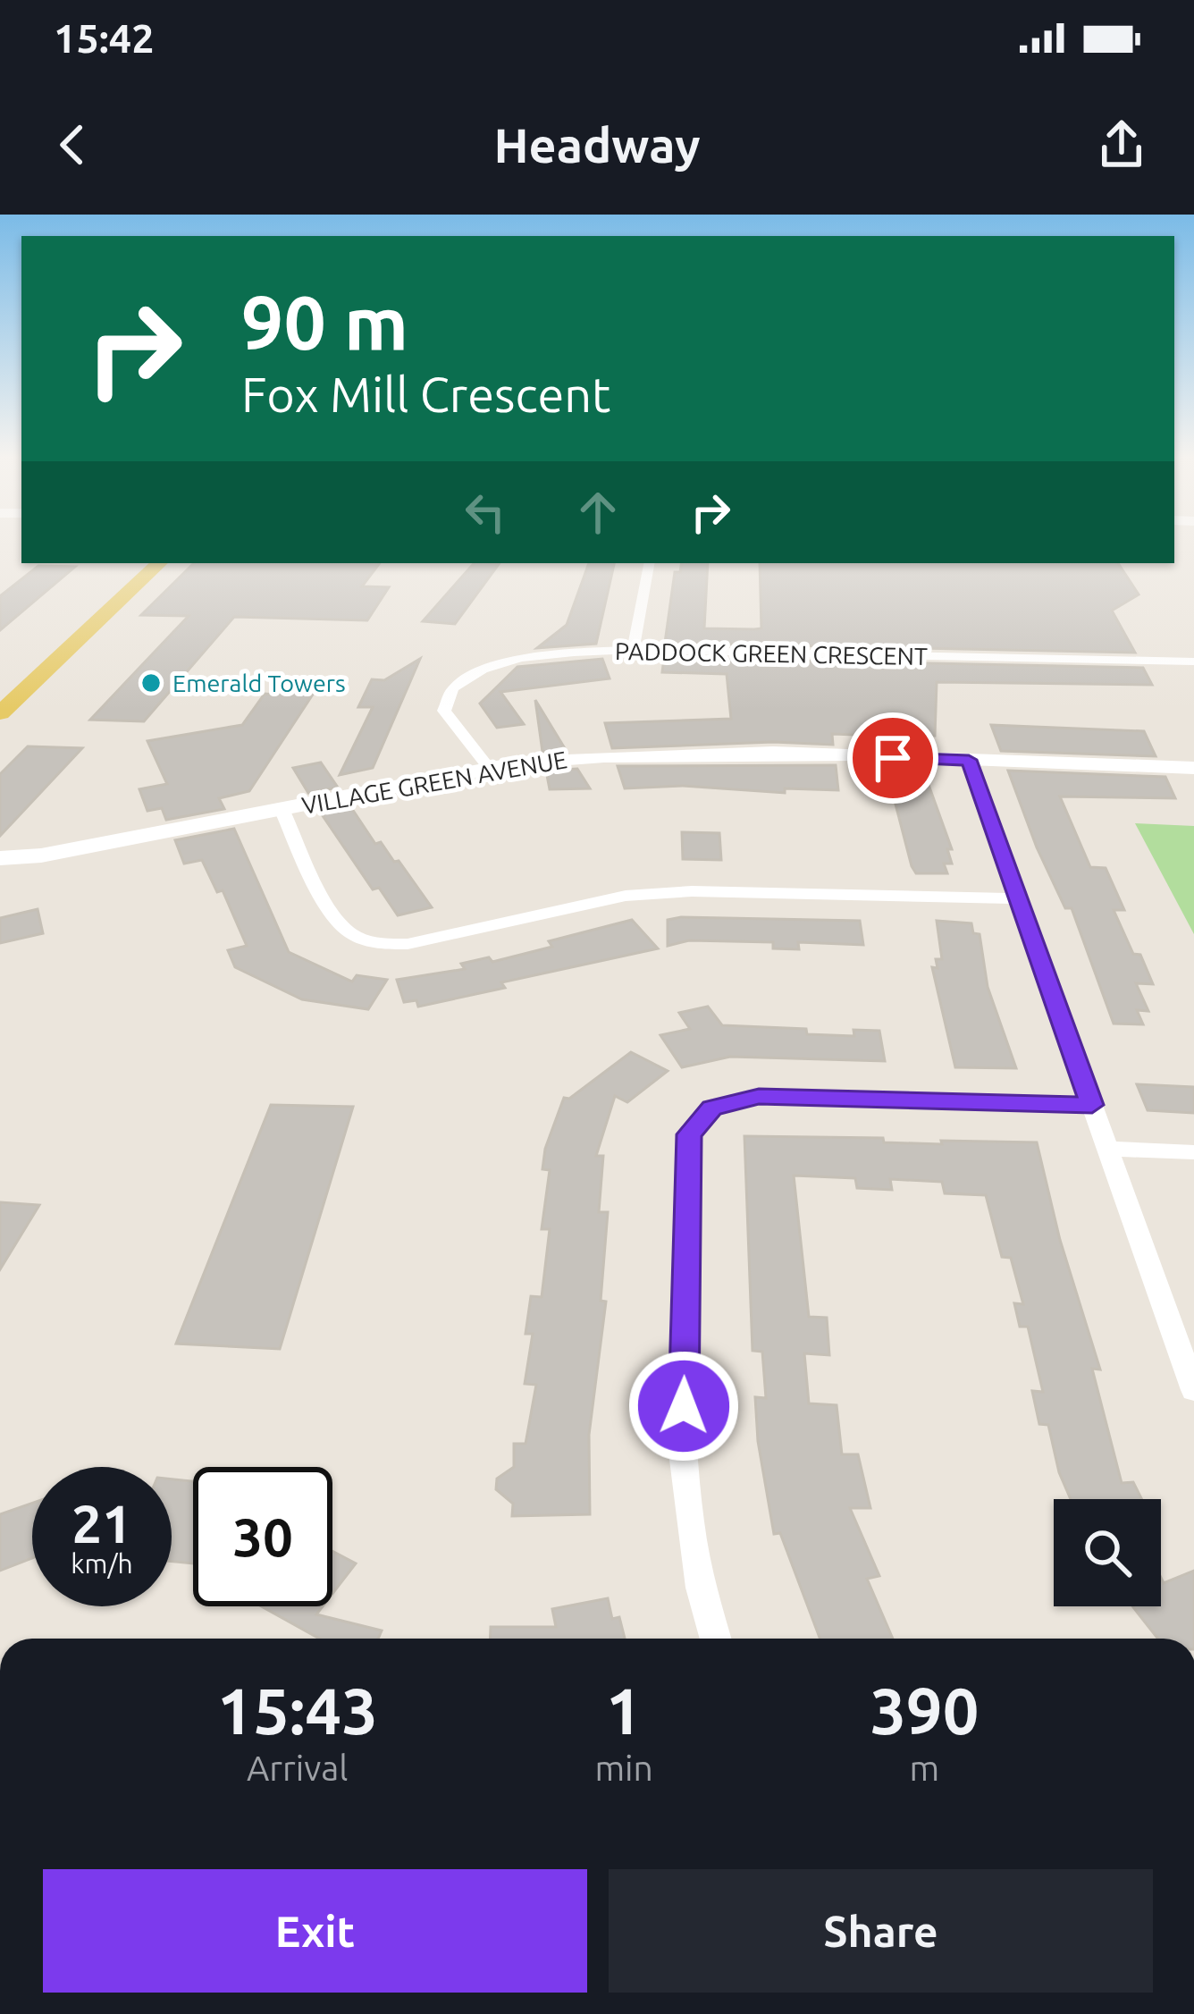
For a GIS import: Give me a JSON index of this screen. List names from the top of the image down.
{
  "streets": {
    "street": ["PADDOCK GREEN CRESCENT", "VILLAGE GREEN AVENUE"]
  },
  "crossings": [
    ["PADDOCK GREEN CRESCENT", "VILLAGE GREEN AVENUE"]
  ],
  "places": ["Emerald Towers"],
  "page": {
    "status": "15:42",
    "header": "Headway",
    "turn": ["90 m", "Fox Mill Crescent"],
    "speed": "21 km/h",
    "limit": "30",
    "eta": [
      "15:43",
      "Arrival",
      "1",
      "min",
      "390",
      "m"
    ],
    "buttons": ["Exit", "Share"]
  }
}
